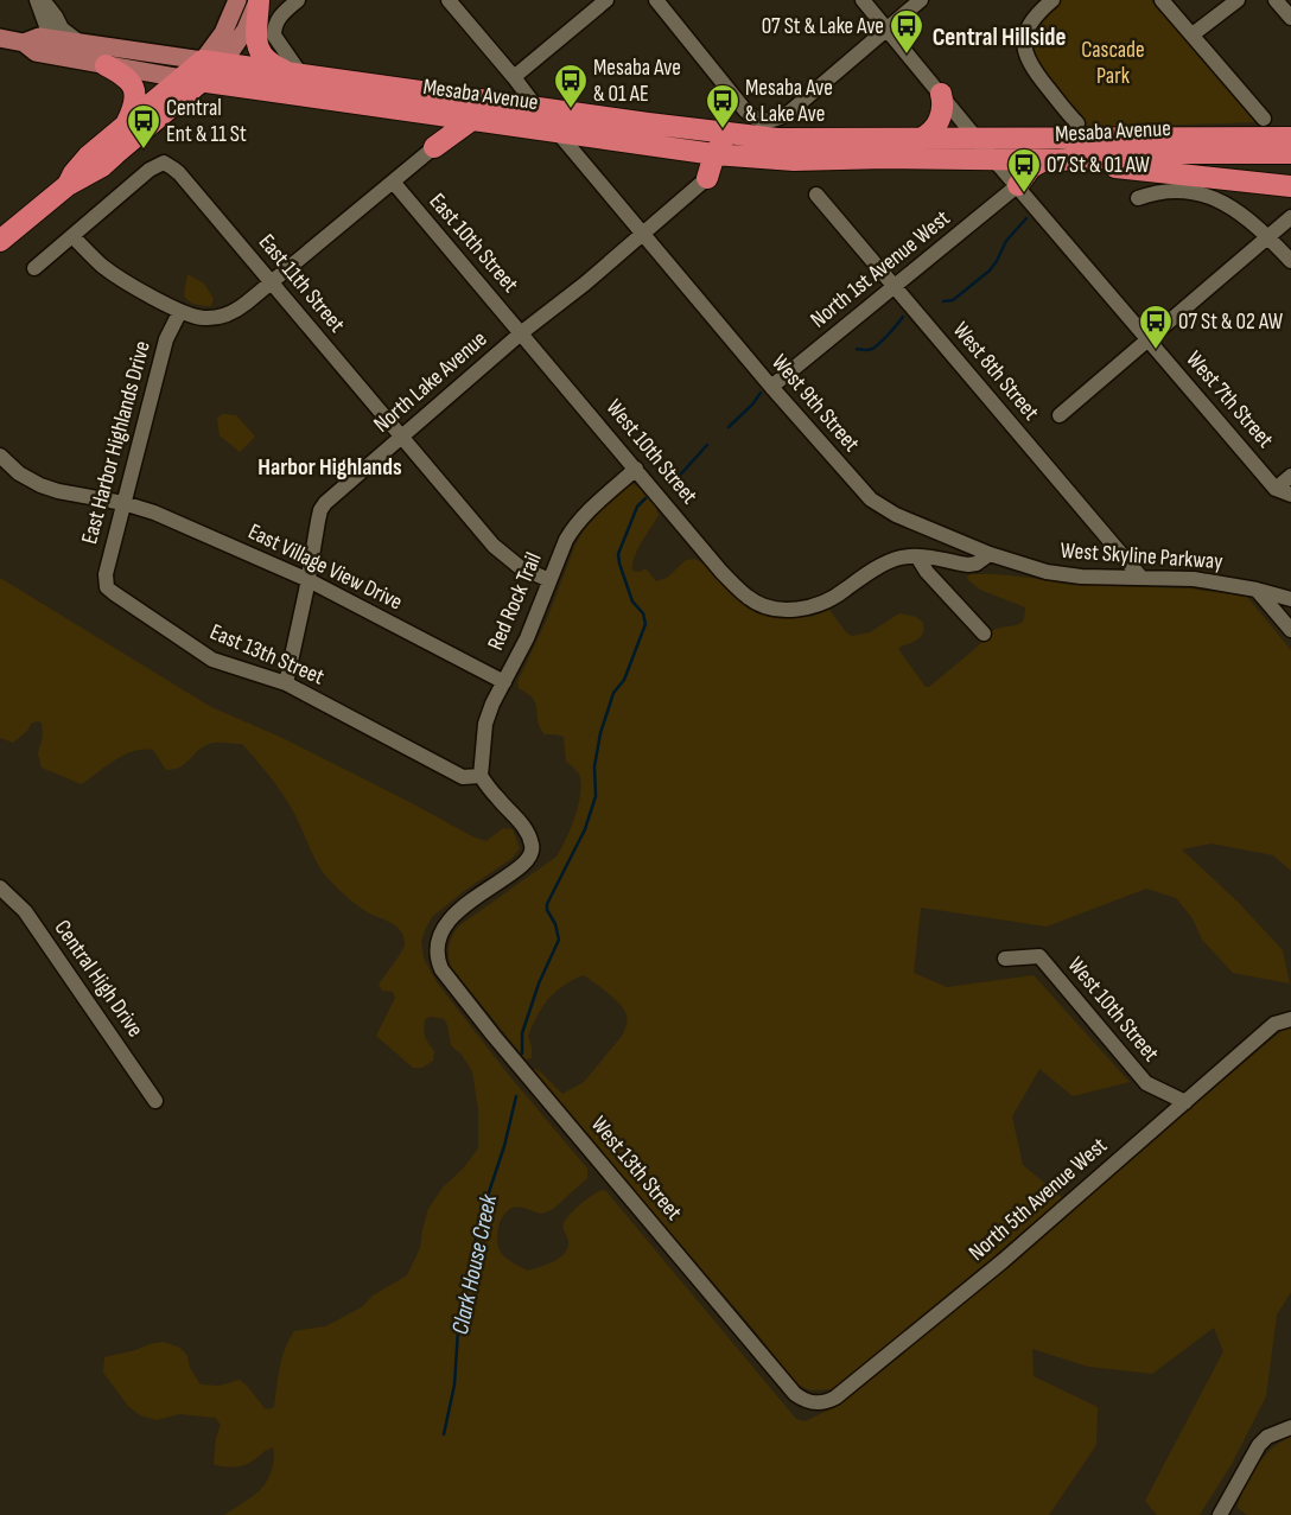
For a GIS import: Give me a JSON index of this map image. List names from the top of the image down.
{
  "streets": {
    "highway": ["Mesaba Avenue"],
    "street": [
      "East 10th Street",
      "North 1st Avenue West",
      "East 11th Street",
      "West 8th Street",
      "North Lake Avenue",
      "West 7th Street",
      "West 9th Street",
      "East Harbor Highlands Drive",
      "West 10th Street",
      "West Skyline Parkway",
      "East Village View Drive",
      "Red Rock Trail",
      "East 13th Street",
      "Central High Drive",
      "West 13th Street",
      "North 5th Avenue West"
    ]
  },
  "crossings": [
    ["Mesaba Avenue", "West 7th Street"],
    ["Mesaba Avenue", "West 9th Street"],
    ["East 10th Street", "North Lake Avenue"],
    ["East 10th Street", "West 10th Street"],
    ["North 1st Avenue West", "West 8th Street"],
    ["North 1st Avenue West", "West 7th Street"],
    ["North 1st Avenue West", "West 9th Street"],
    ["East 11th Street", "North Lake Avenue"],
    ["East 11th Street", "Red Rock Trail"],
    ["West 8th Street", "West Skyline Parkway"],
    ["North Lake Avenue", "West 9th Street"],
    ["North Lake Avenue", "West 10th Street"],
    ["North Lake Avenue", "East Village View Drive"],
    ["North Lake Avenue", "East 13th Street"],
    ["West 9th Street", "West Skyline Parkway"],
    ["East Harbor Highlands Drive", "East Village View Drive"],
    ["East Harbor Highlands Drive", "East 13th Street"],
    ["West 10th Street", "Red Rock Trail"],
    ["West 10th Street", "North 5th Avenue West"],
    ["East Village View Drive", "Red Rock Trail"],
    ["Red Rock Trail", "East 13th Street"],
    ["Red Rock Trail", "West 13th Street"],
    ["East 13th Street", "West 13th Street"],
    ["West 13th Street", "North 5th Avenue West"]
  ],
  "districts": ["Central Hillside", "Harbor Highlands"],
  "water": ["Clark House Creek"],
  "parks": ["Cascade Park"],
  "places": {
    "bus stop": [
      "07 St & Lake Ave",
      "Mesaba Ave & 01 AE",
      "Mesaba Ave & Lake Ave",
      "Central Ent & 11 St",
      "07 St & 01 AW",
      "07 St & 02 AW"
    ]
  }
}
